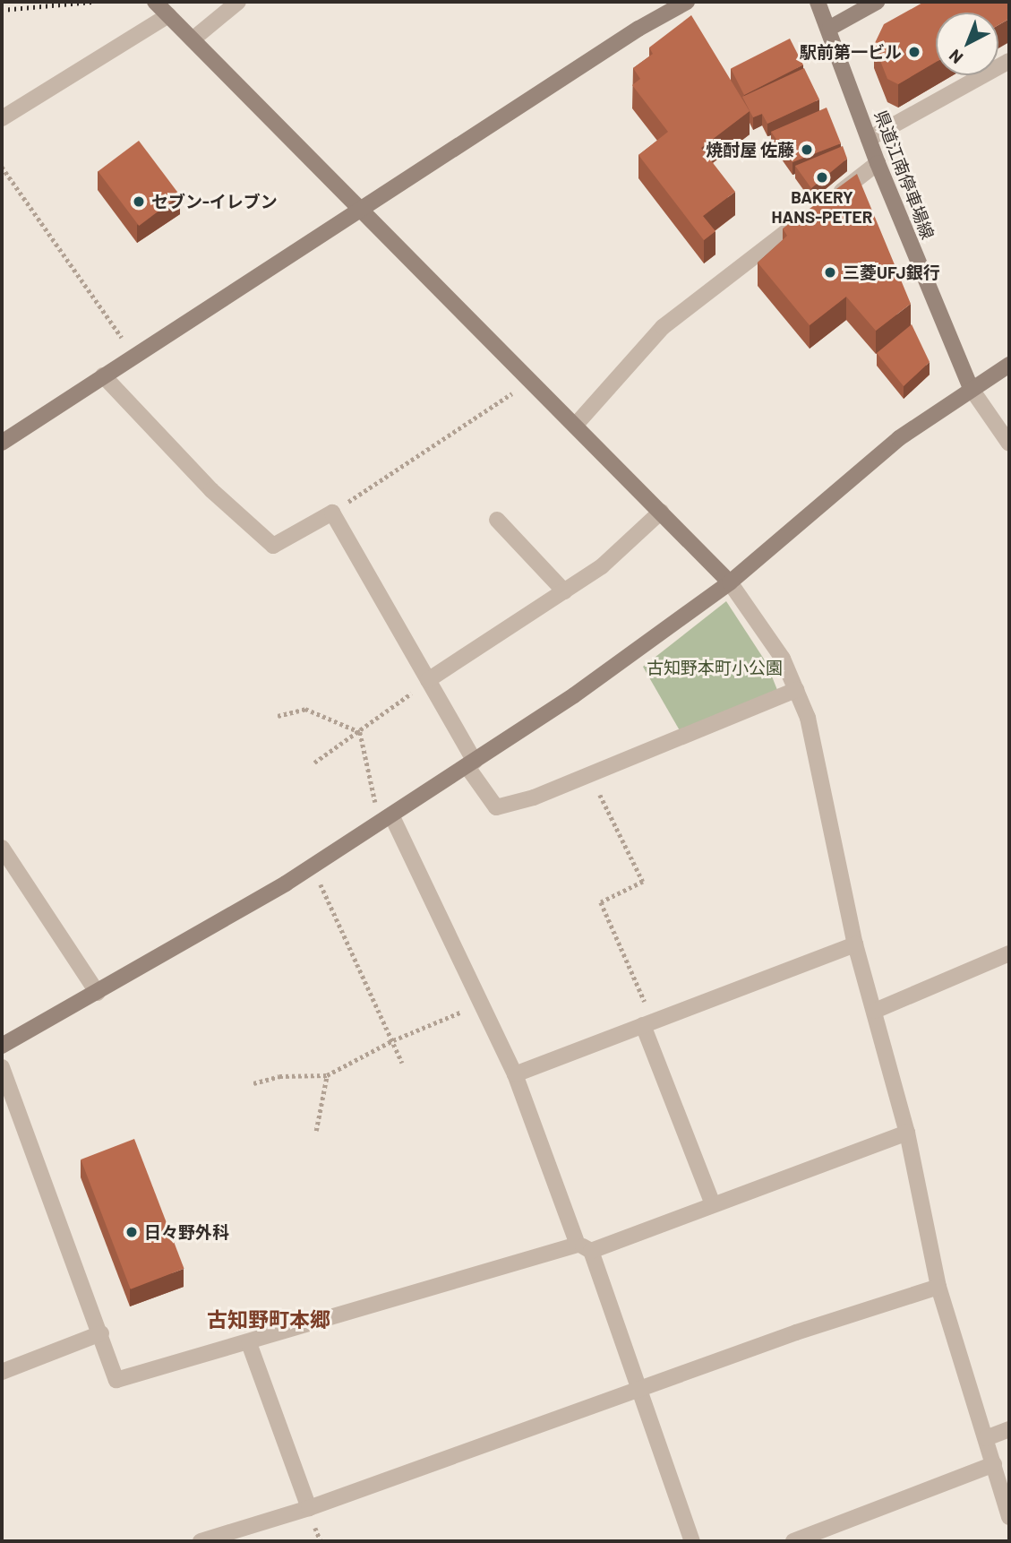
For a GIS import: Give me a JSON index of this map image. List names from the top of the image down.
{
  "streets": {
    "street": ["県道江南停車場線"]
  },
  "districts": ["古知野町本郷"],
  "parks": ["古知野本町小公園"],
  "places": [
    "駅前第一ビル",
    "焼酎屋 佐藤",
    "BAKERY HANS-PETER",
    "セブン-イレブン",
    "三菱UFJ銀行",
    "日々野外科"
  ],
  "north": "bottom left"
}
